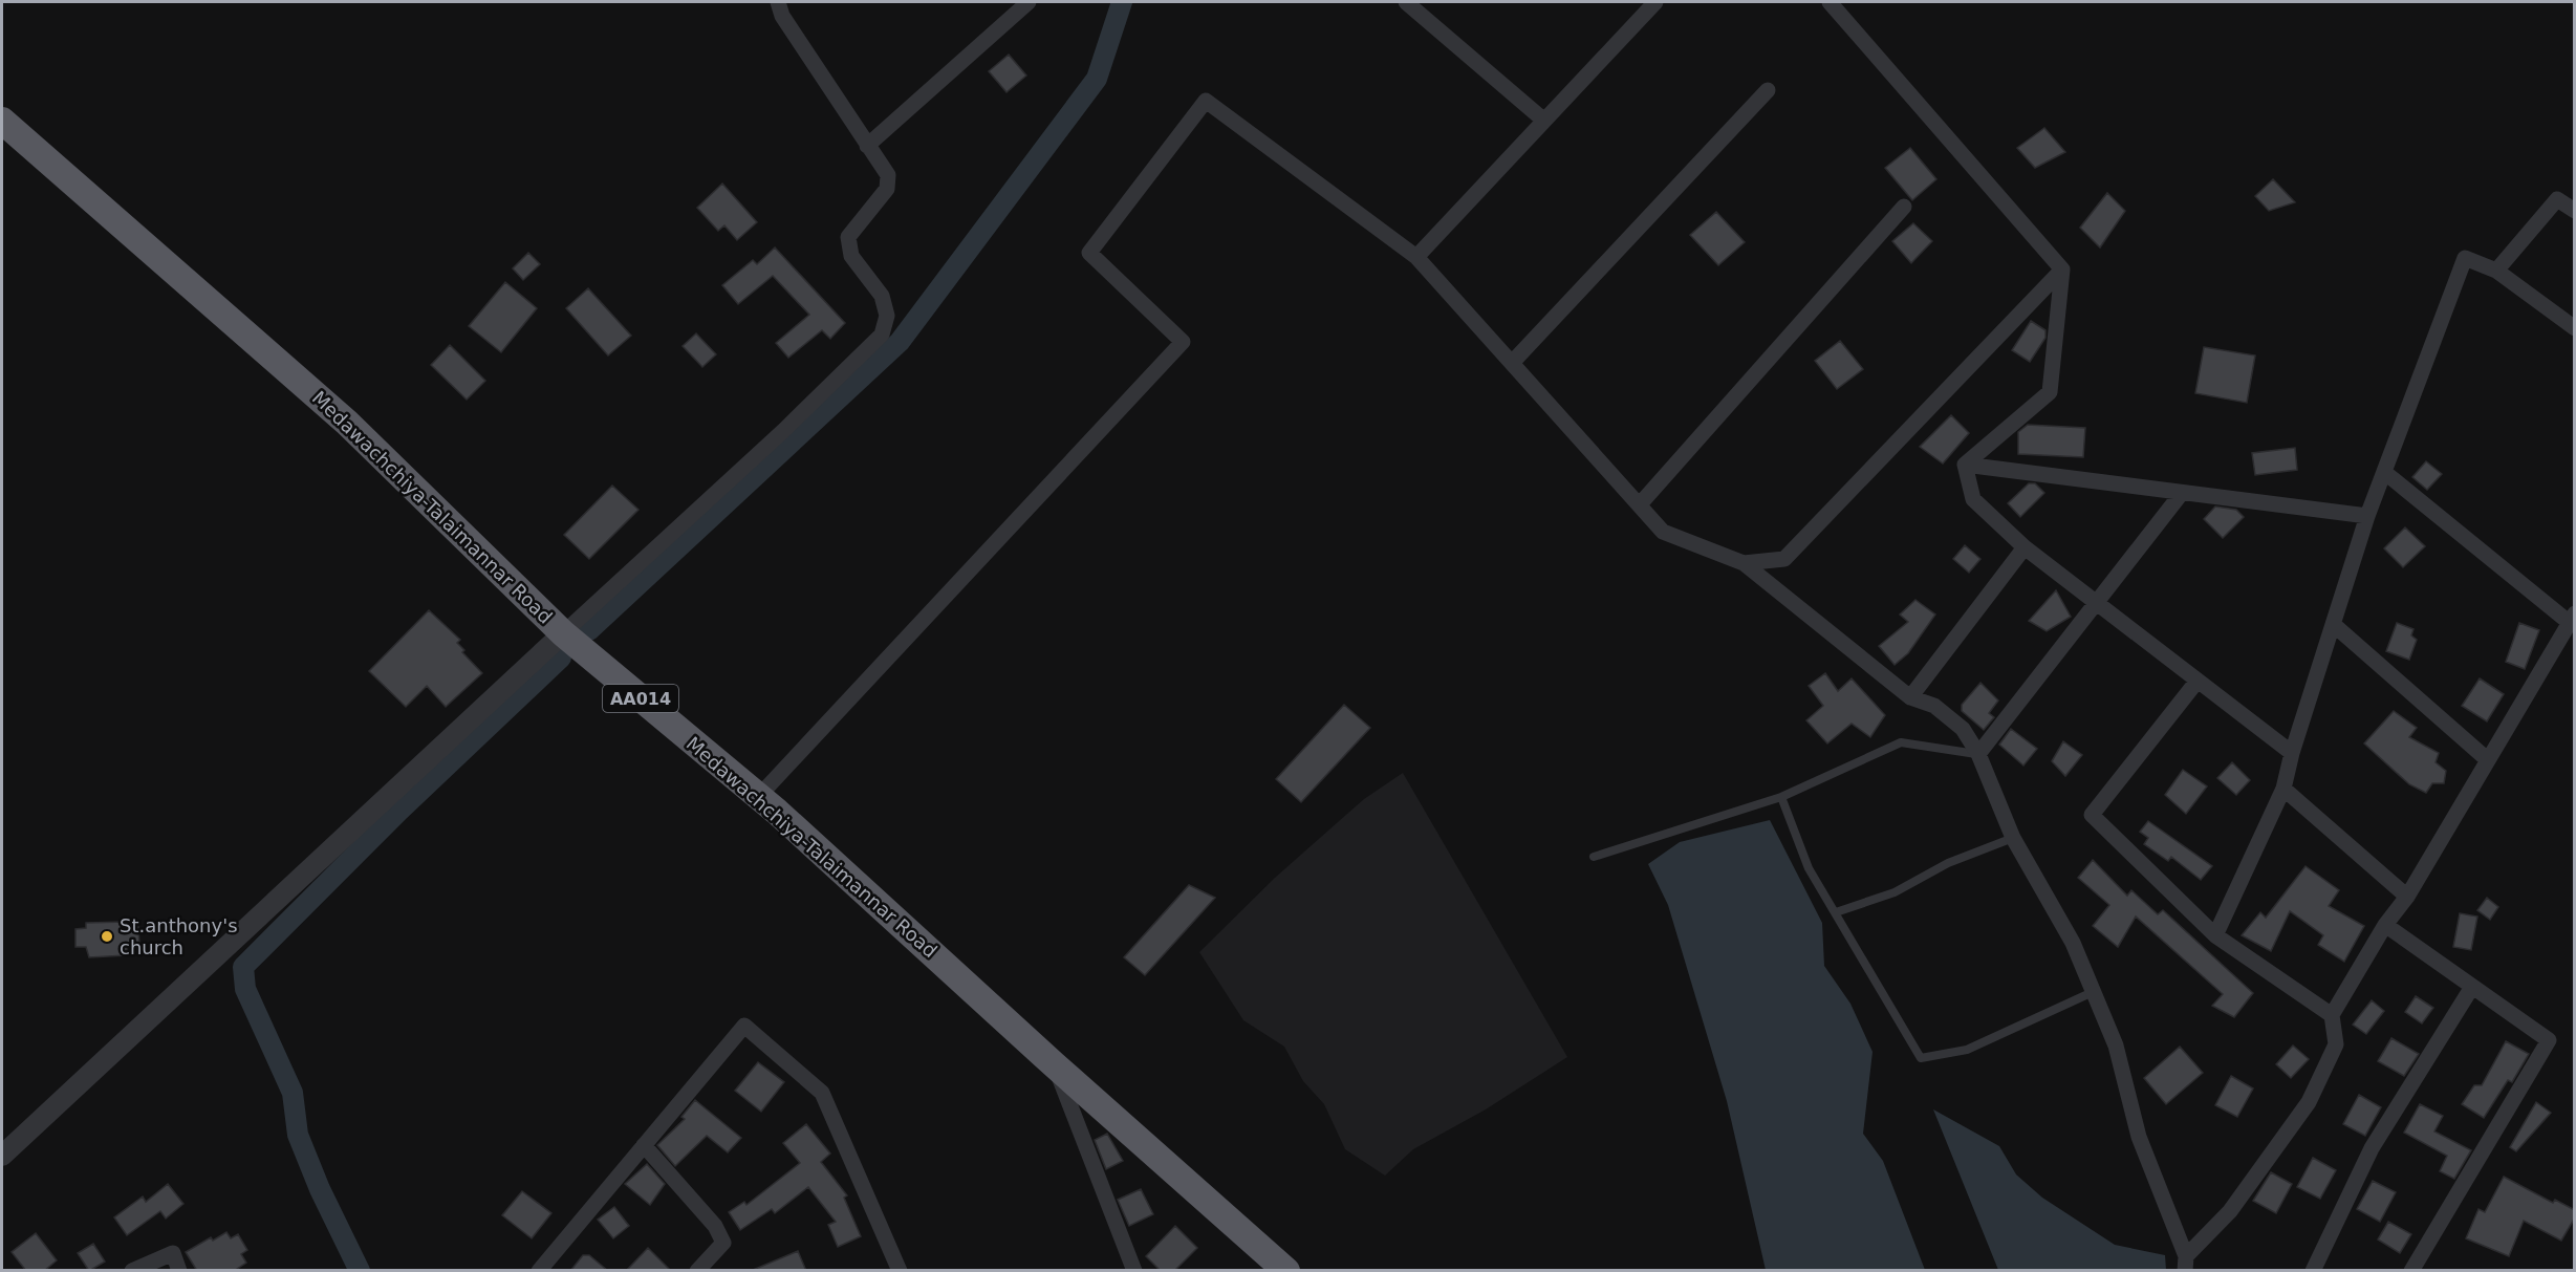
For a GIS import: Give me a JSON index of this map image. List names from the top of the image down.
{
  "streets": {
    "highway": ["Medawachchiya-Talaimannar Road", "AA014"]
  },
  "places": ["St.anthony's church"]
}
